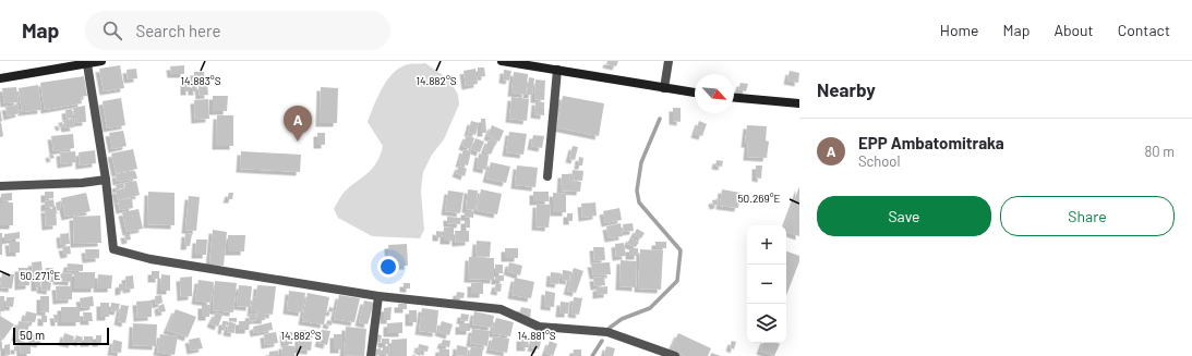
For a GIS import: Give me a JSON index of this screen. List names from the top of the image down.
{
  "scale_bar": "50 m",
  "north": "bottom right",
  "page": {
    "header": "Map",
    "search": "Search here",
    "nav": [
      "Home",
      "Map",
      "About",
      "Contact"
    ],
    "heading": "Nearby",
    "pins": "A",
    "list": [
      {
        "mark": "A",
        "name": "EPP Ambatomitraka",
        "note": "School",
        "value": "80 m"
      }
    ],
    "buttons": ["Save", "Share"],
    "map_buttons": ["+", "−"],
    "scale": "50 m"
  },
  "coordinates": [
    "14.883°S",
    "14.882°S",
    "50.269°E",
    "50.271°E",
    "14.881°S"
  ]
}
